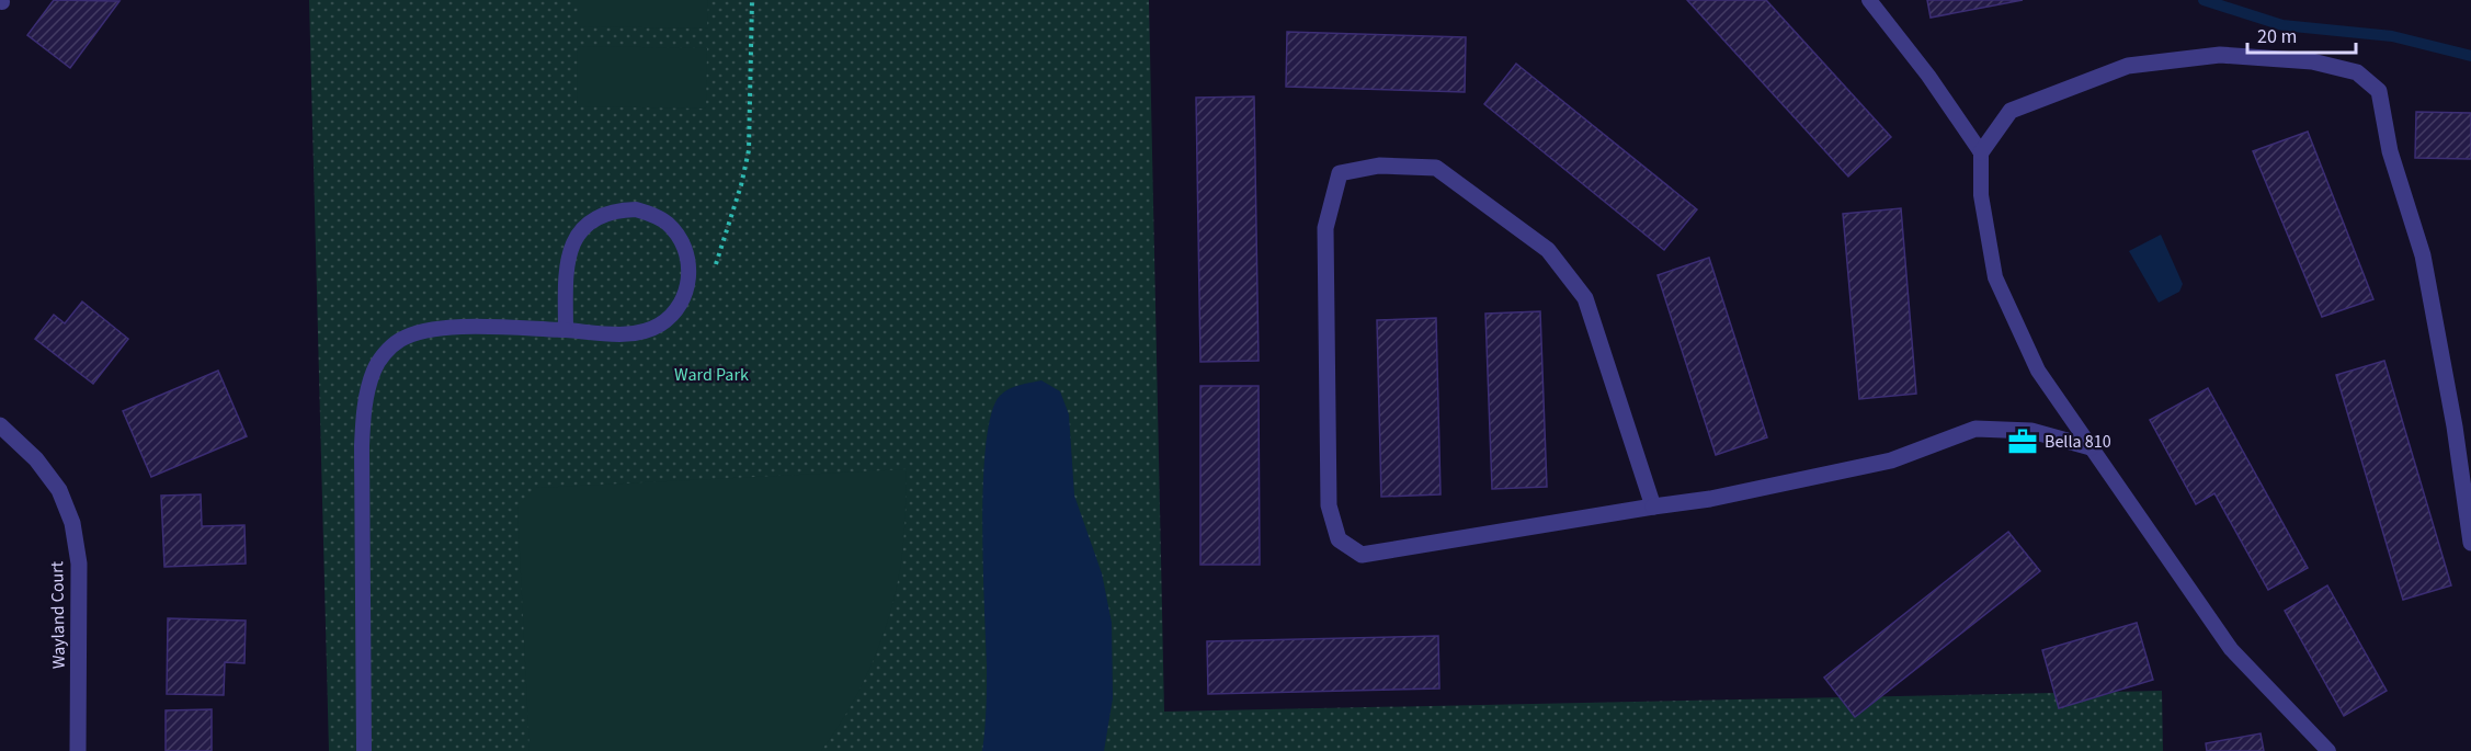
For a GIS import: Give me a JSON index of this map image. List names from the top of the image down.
{
  "streets": {
    "street": ["Wayland Court"]
  },
  "parks": ["Ward Park"],
  "places": {
    "office": ["Bella 810"]
  },
  "scale_bar": "20 m"
}
